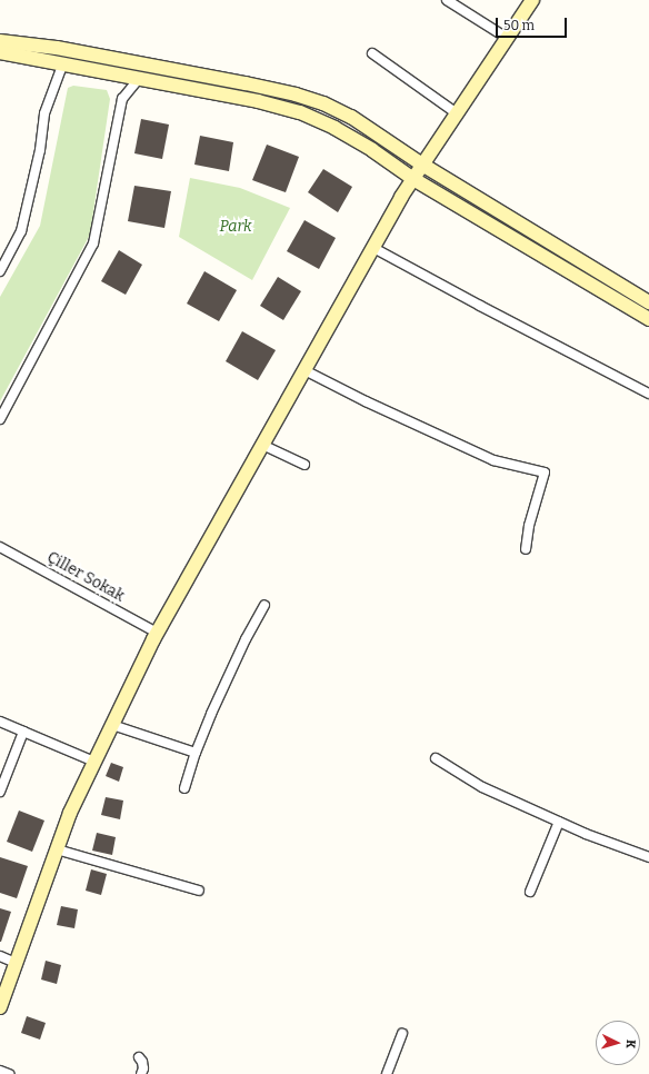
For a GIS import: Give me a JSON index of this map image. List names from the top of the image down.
{
  "streets": {
    "street": ["Çiller Sokak"]
  },
  "parks": ["Park"],
  "scale_bar": "50 m",
  "north": "right"
}
